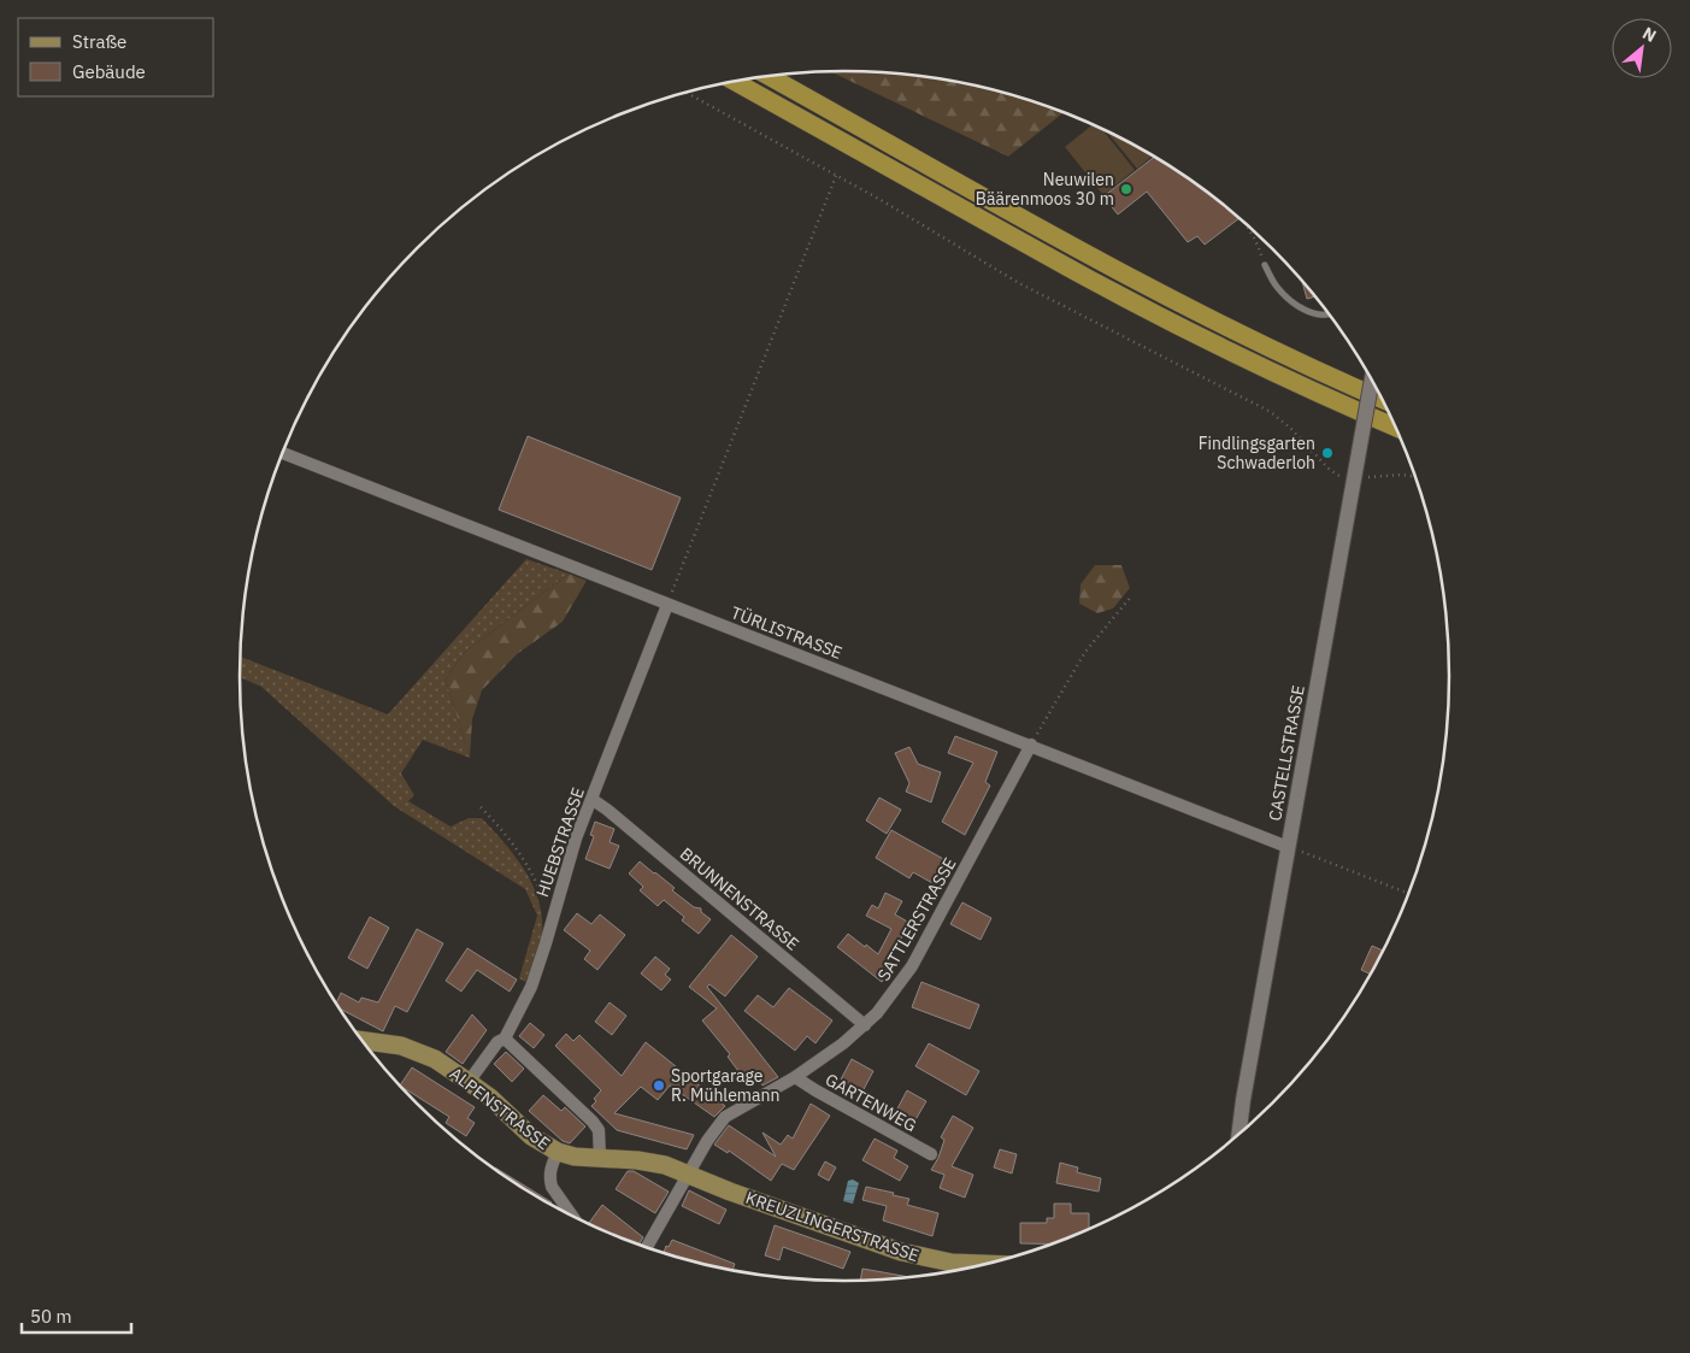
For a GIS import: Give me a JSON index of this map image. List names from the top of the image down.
{
  "streets": {
    "main road": ["ALPENSTRASSE", "KREUZLINGERSTRASSE"],
    "street": [
      "TÜRLISTRASSE",
      "CASTELLSTRASSE",
      "HUEBSTRASSE",
      "BRUNNENSTRASSE",
      "SATTLERSTRASSE",
      "GARTENWEG"
    ]
  },
  "crossings": [
    ["TÜRLISTRASSE", "CASTELLSTRASSE"],
    ["TÜRLISTRASSE", "HUEBSTRASSE"],
    ["TÜRLISTRASSE", "SATTLERSTRASSE"],
    ["HUEBSTRASSE", "BRUNNENSTRASSE"],
    ["HUEBSTRASSE", "ALPENSTRASSE"],
    ["BRUNNENSTRASSE", "SATTLERSTRASSE"],
    ["SATTLERSTRASSE", "GARTENWEG"],
    ["SATTLERSTRASSE", "ALPENSTRASSE"],
    ["SATTLERSTRASSE", "KREUZLINGERSTRASSE"],
    ["ALPENSTRASSE", "KREUZLINGERSTRASSE"]
  ],
  "places": ["Neuwilen Bäärenmoos 30 m", "Findlingsgarten Schwaderloh", "Sportgarage R. Mühlemann"],
  "legend": ["Straße", "Gebäude"],
  "scale_bar": "50 m",
  "north": "top right"
}
